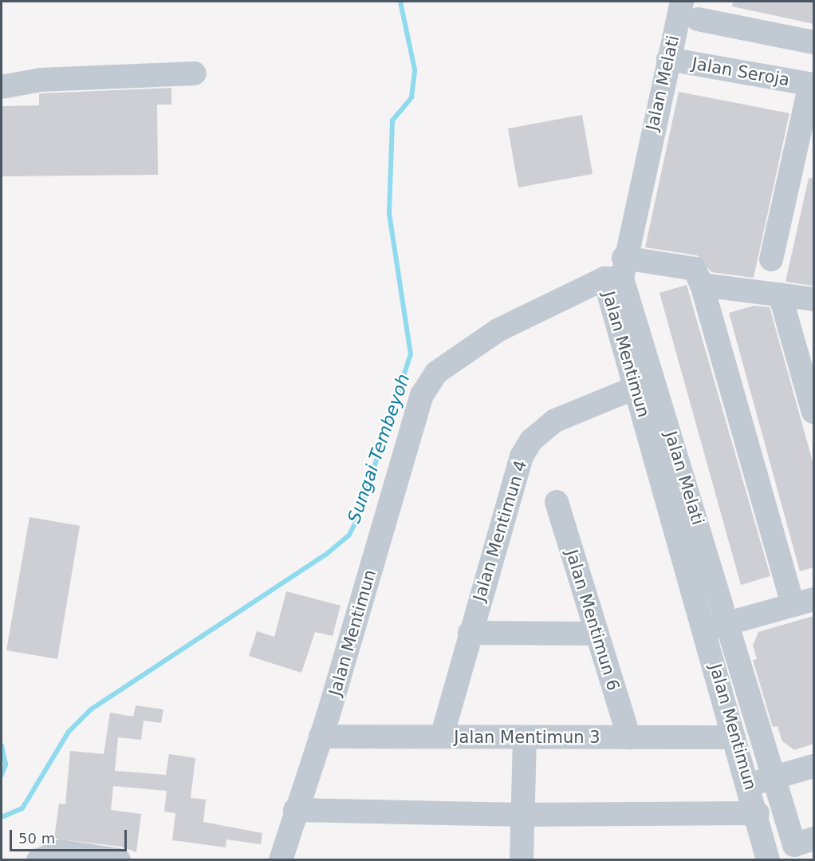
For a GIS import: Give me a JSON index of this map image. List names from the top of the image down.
{
  "streets": {
    "street": [
      "Jalan Seroja",
      "Jalan Melati",
      "Jalan Mentimun",
      "Jalan Mentimun 4",
      "Jalan Mentimun 6",
      "Jalan Mentimun 3"
    ]
  },
  "crossings": [
    ["Jalan Seroja", "Jalan Melati"],
    ["Jalan Melati", "Jalan Mentimun"],
    ["Jalan Mentimun", "Jalan Mentimun 4"],
    ["Jalan Mentimun", "Jalan Mentimun 3"],
    ["Jalan Mentimun 4", "Jalan Mentimun 3"],
    ["Jalan Mentimun 6", "Jalan Mentimun 3"]
  ],
  "water": ["Sungai Tembeyoh"],
  "scale_bar": "50 m"
}
